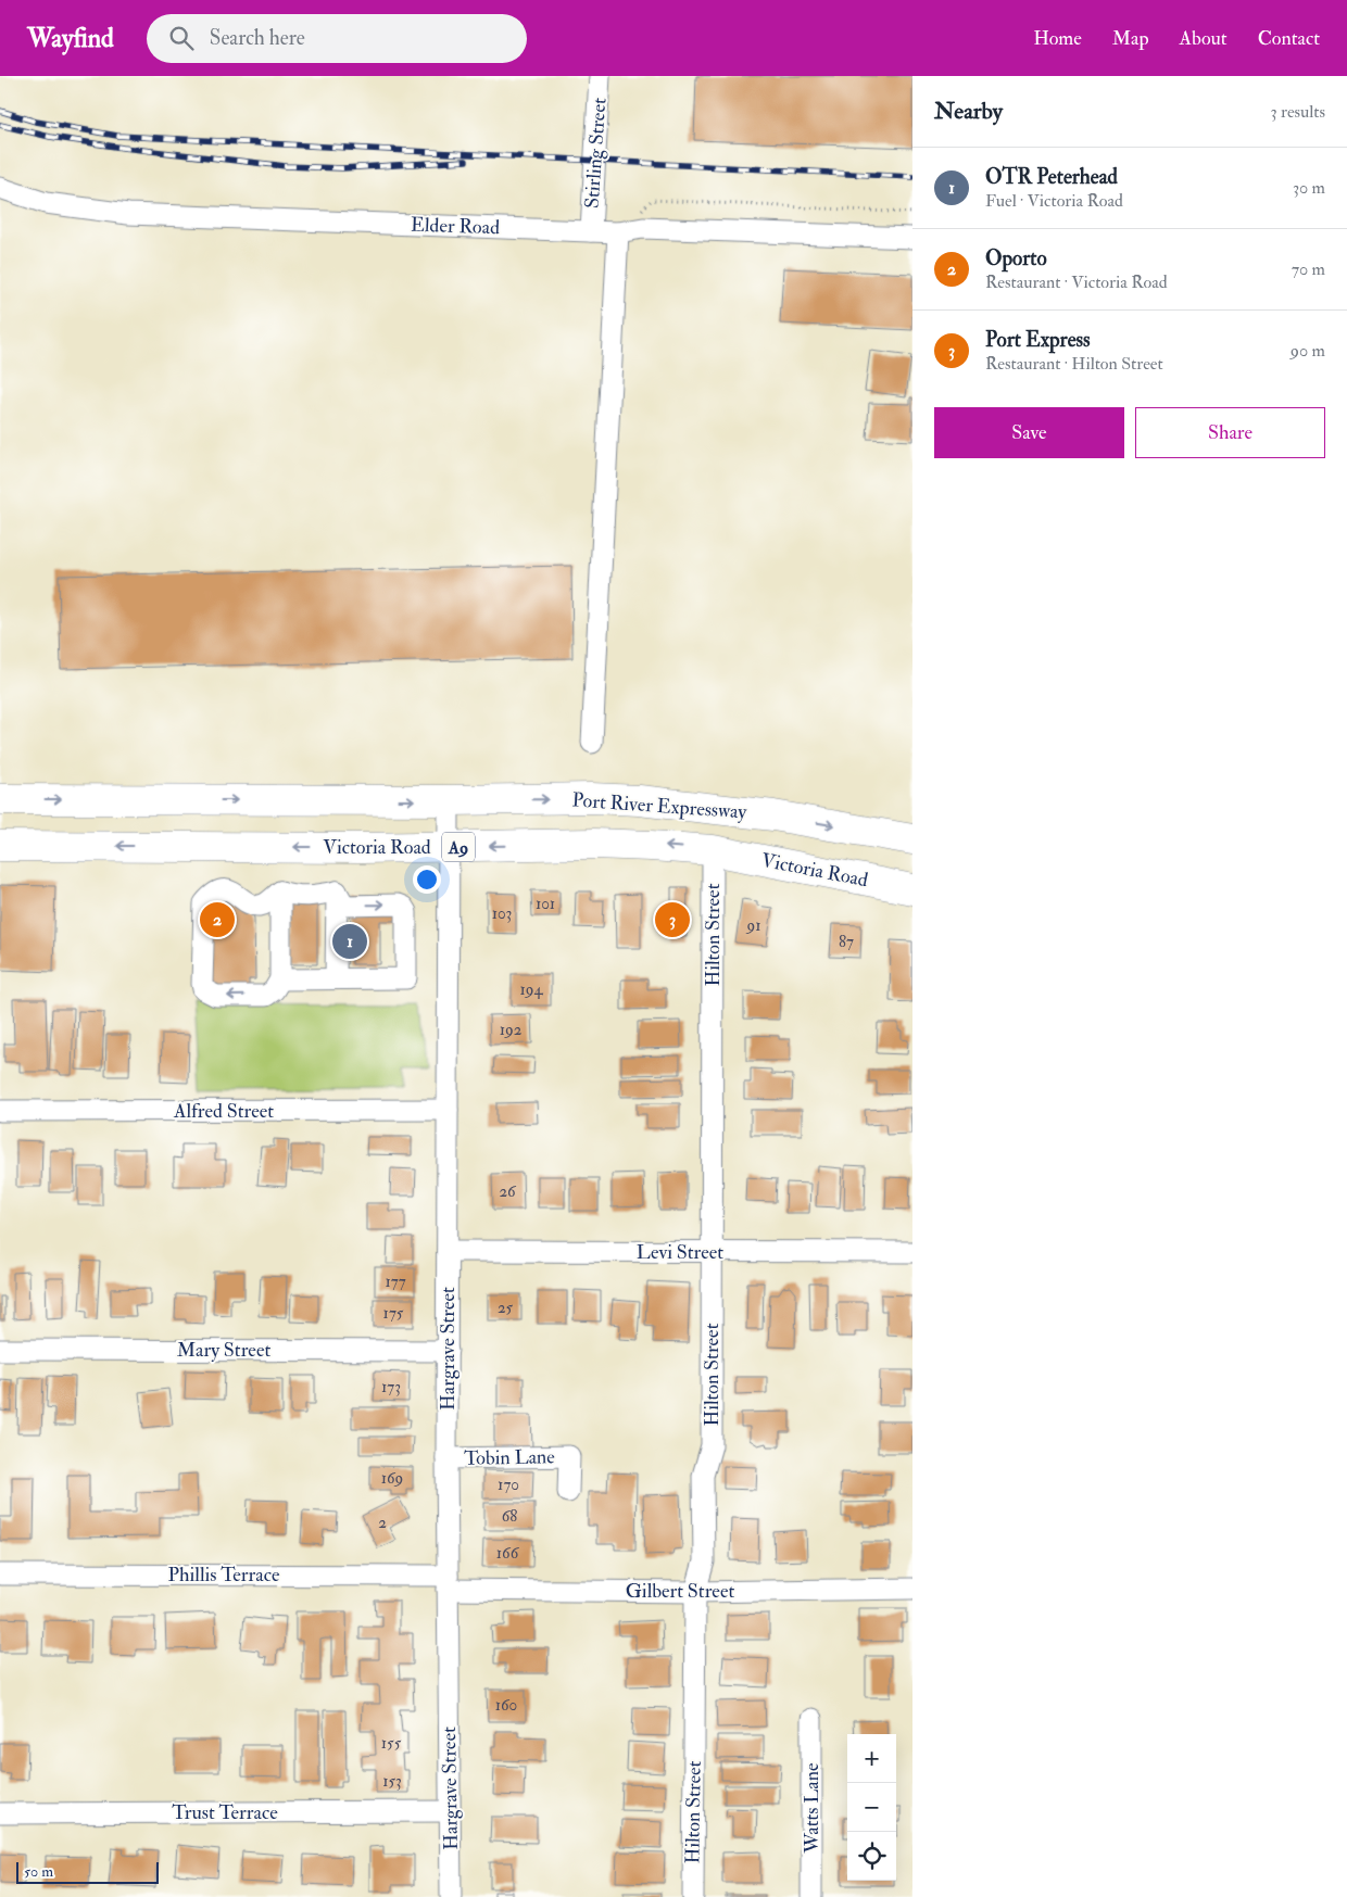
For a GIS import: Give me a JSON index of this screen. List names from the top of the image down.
{
  "streets": {
    "highway": ["Port River Expressway", "Victoria Road", "A9"],
    "street": [
      "Stirling Street",
      "Elder Road",
      "Hilton Street",
      "Alfred Street",
      "Levi Street",
      "Hargrave Street",
      "Mary Street",
      "Tobin Lane",
      "Phillis Terrace",
      "Gilbert Street",
      "Watts Lane",
      "Trust Terrace"
    ]
  },
  "crossings": [
    ["Stirling Street", "Elder Road"],
    ["Port River Expressway", "Hargrave Street"],
    ["Victoria Road", "Hilton Street"],
    ["Victoria Road", "Hargrave Street"],
    ["Hilton Street", "Levi Street"],
    ["Hilton Street", "Gilbert Street"],
    ["Alfred Street", "Hargrave Street"],
    ["Levi Street", "Hargrave Street"],
    ["Hargrave Street", "Mary Street"],
    ["Hargrave Street", "Tobin Lane"],
    ["Hargrave Street", "Phillis Terrace"],
    ["Hargrave Street", "Gilbert Street"],
    ["Hargrave Street", "Trust Terrace"],
    ["Phillis Terrace", "Gilbert Street"]
  ],
  "one_way": ["Port River Expressway"],
  "house_numbers": [
    "101",
    "103",
    "91",
    "87",
    "194",
    "192",
    "26",
    "177",
    "25",
    "175",
    "173",
    "169",
    "170",
    "68",
    "2",
    "166",
    "160",
    "155",
    "153"
  ],
  "scale_bar": "50 m",
  "page": {
    "header": "Wayfind",
    "search": "Search here",
    "nav": [
      "Home",
      "Map",
      "About",
      "Contact"
    ],
    "heading": ["Nearby", "3 results"],
    "list": [
      {
        "mark": "1",
        "name": "OTR Peterhead",
        "note": "Fuel · Victoria Road",
        "value": "30 m"
      },
      {
        "mark": "2",
        "name": "Oporto",
        "note": "Restaurant · Victoria Road",
        "value": "70 m"
      },
      {
        "mark": "3",
        "name": "Port Express",
        "note": "Restaurant · Hilton Street",
        "value": "90 m"
      }
    ],
    "buttons": ["Save", "Share"],
    "pins": ["2", "3", "1"],
    "map_buttons": ["+", "−"],
    "scale": "50 m"
  }
}
